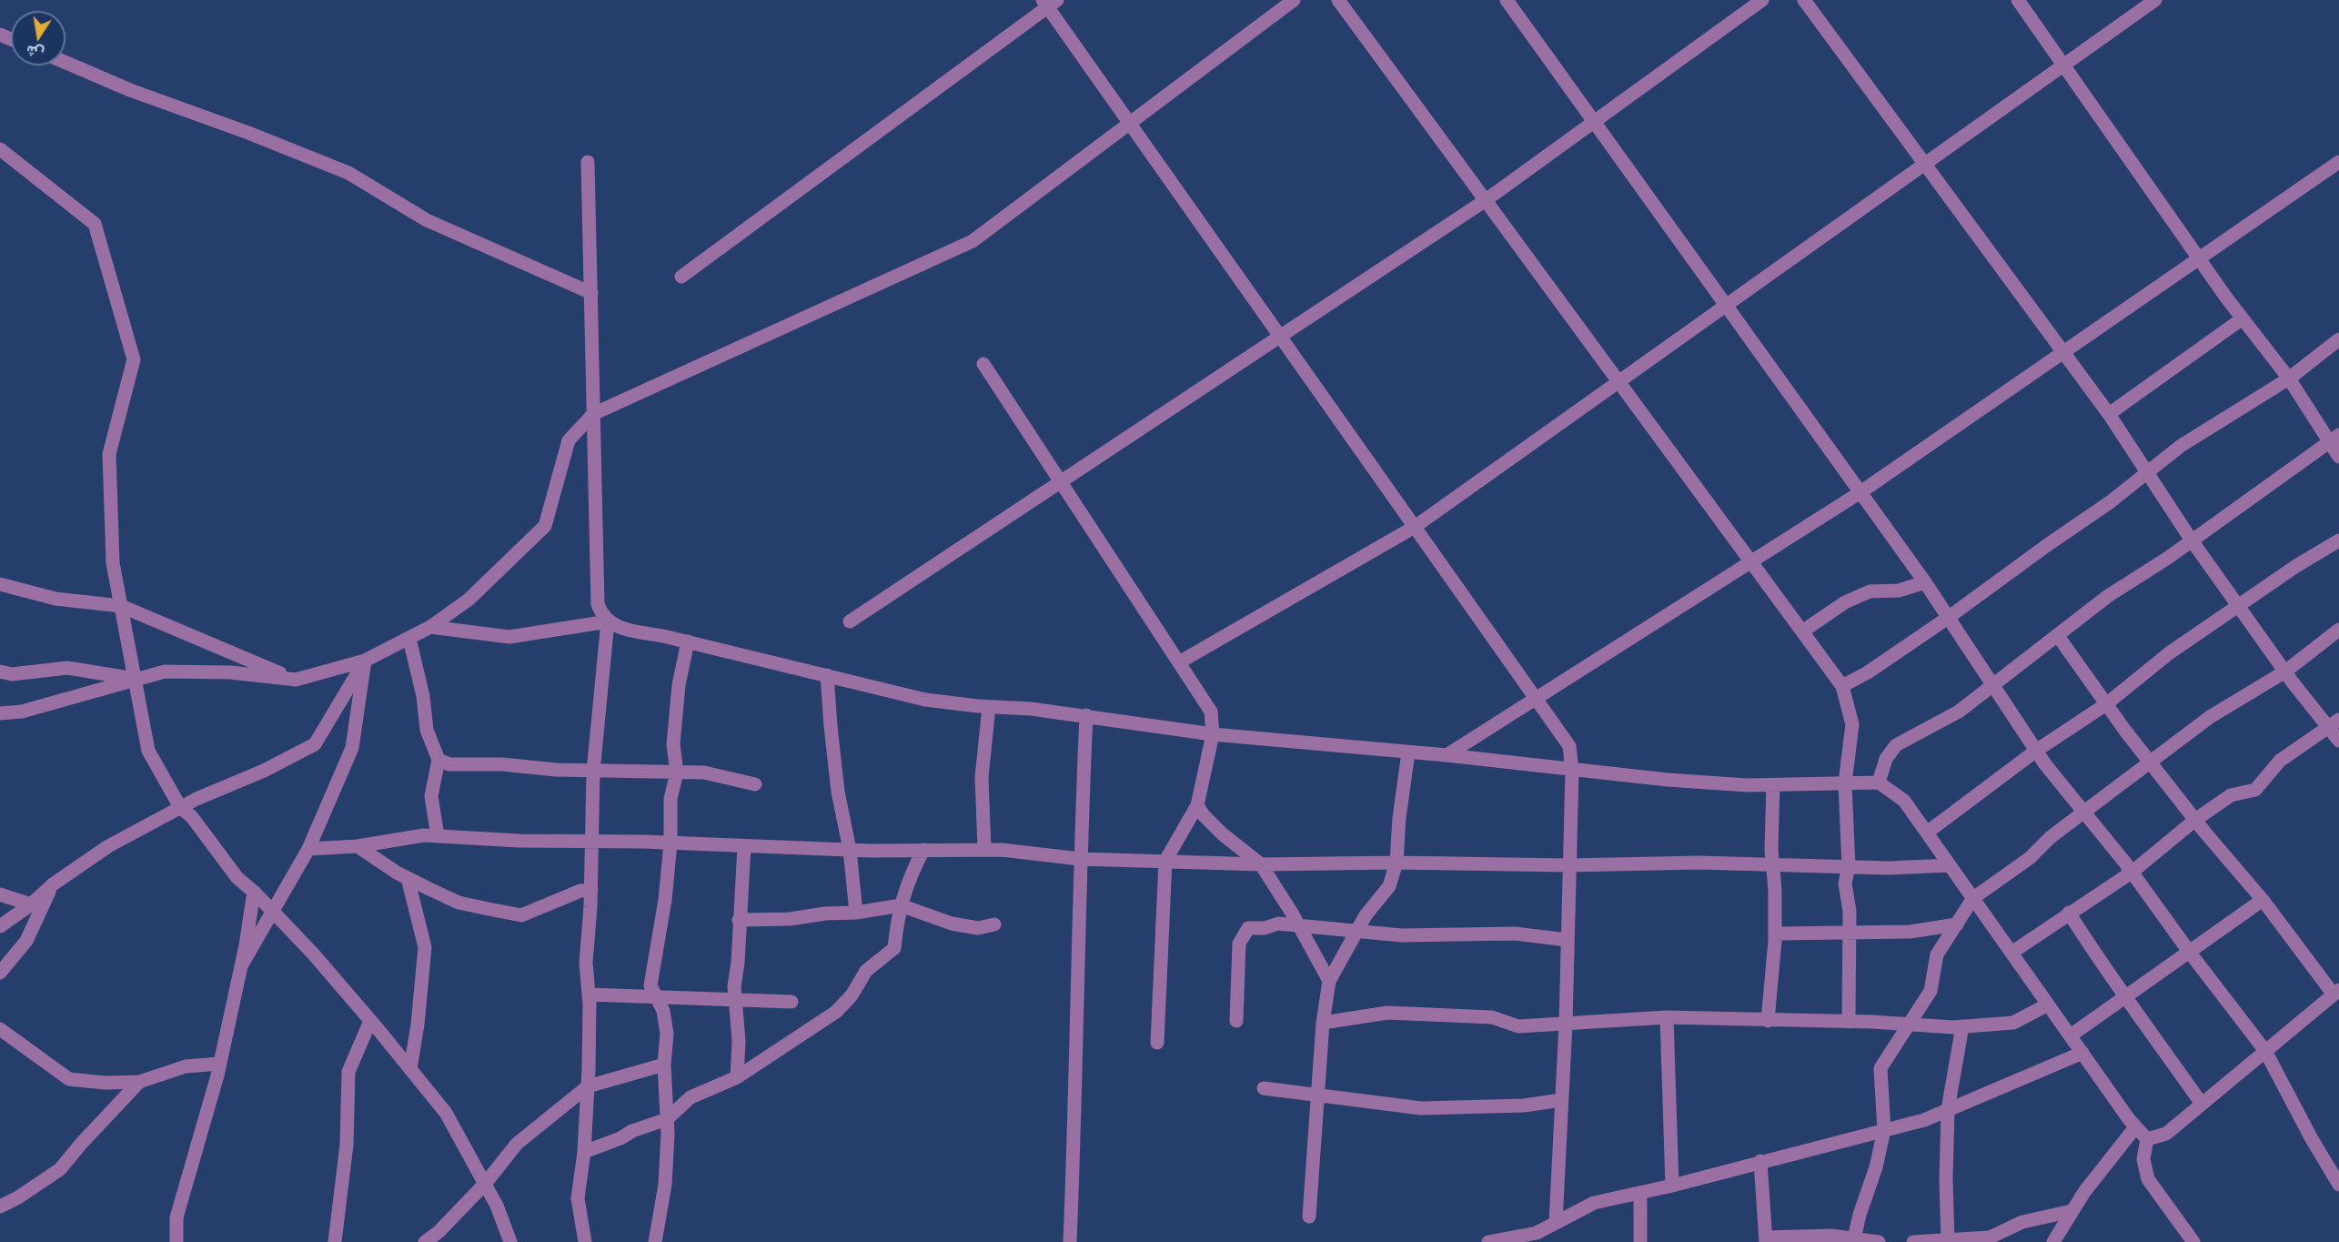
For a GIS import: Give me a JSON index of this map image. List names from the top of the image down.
{
  "north": "bottom"
}
